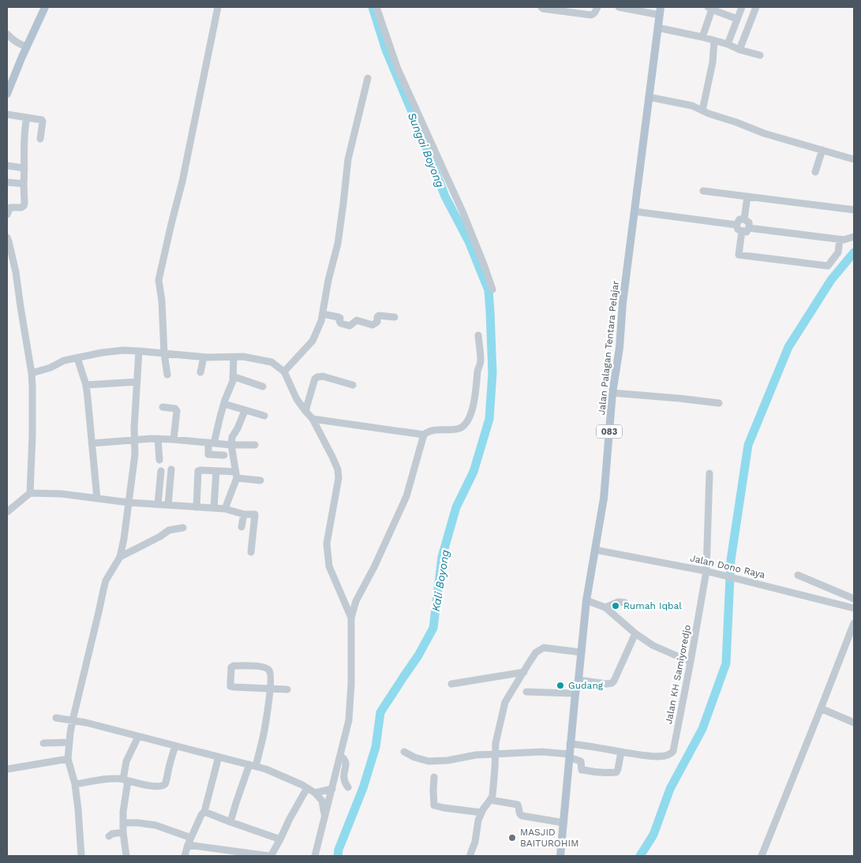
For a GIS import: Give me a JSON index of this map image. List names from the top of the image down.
{
  "streets": {
    "main road": ["Jalan Palagan Tentara Pelajar", "083"],
    "street": ["Jalan Dono Raya", "Jalan KH Samiyoredjo"]
  },
  "crossings": [
    ["Jalan Palagan Tentara Pelajar", "Jalan Dono Raya"],
    ["Jalan Palagan Tentara Pelajar", "Jalan KH Samiyoredjo"],
    ["Jalan Dono Raya", "Jalan KH Samiyoredjo"]
  ],
  "water": ["Sungai Boyong", "Kali Boyong"],
  "places": ["Rumah Iqbal", "Gudang", "MASJID BAITUROHIM"]
}
